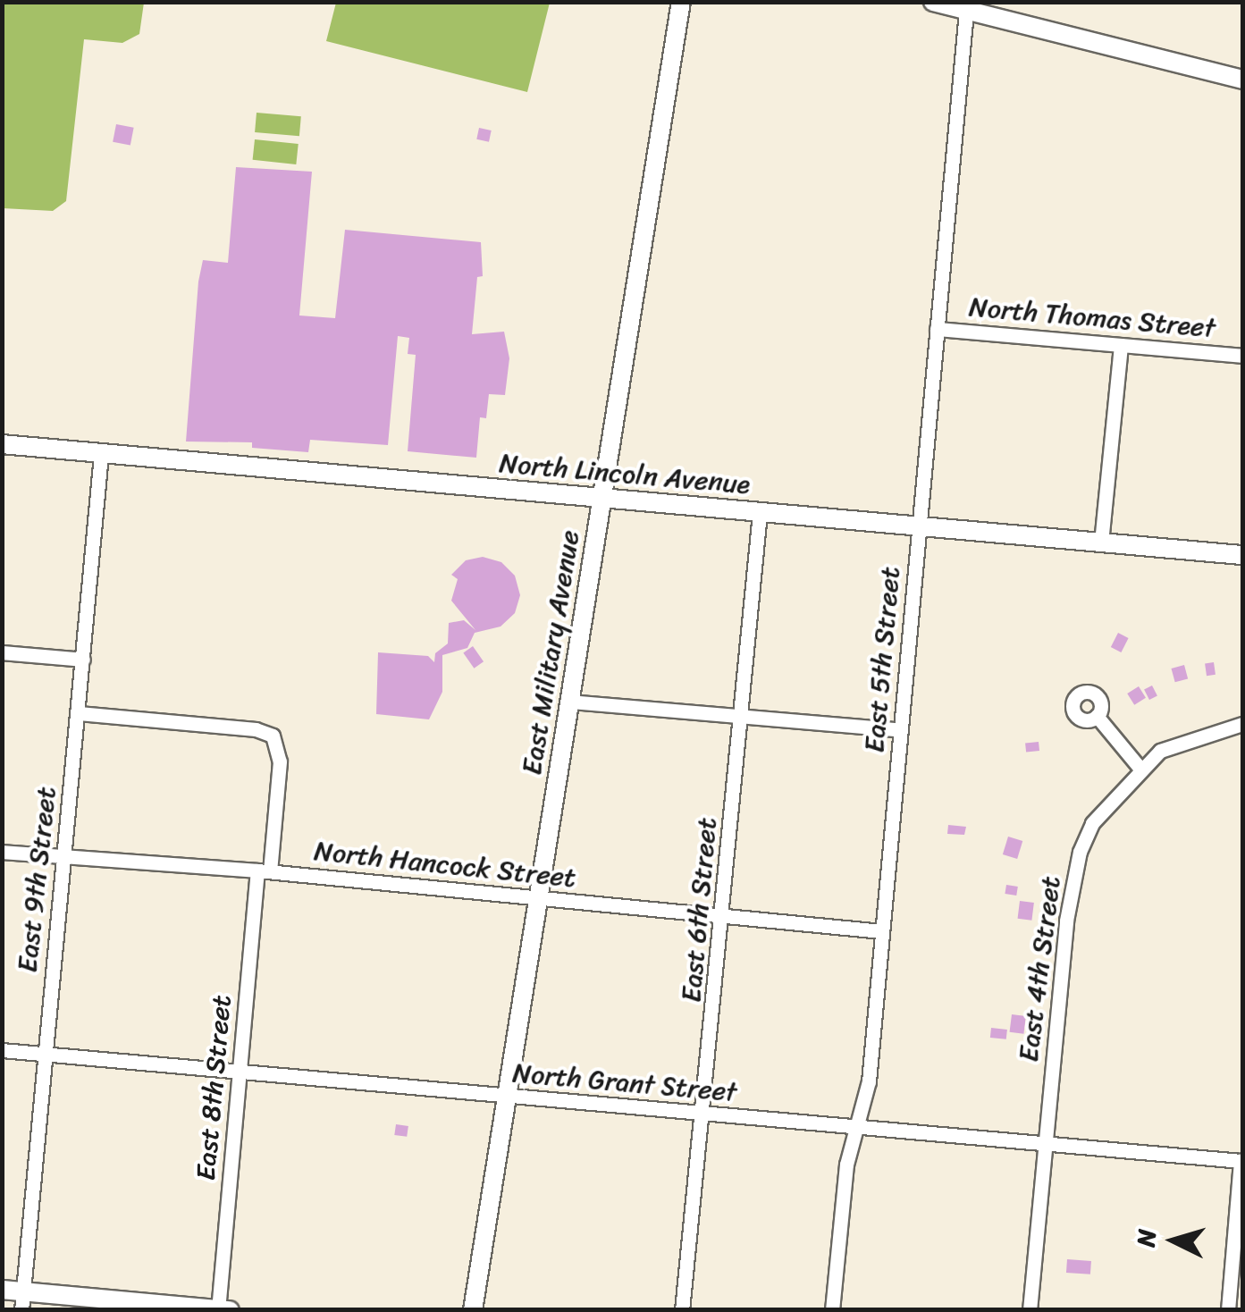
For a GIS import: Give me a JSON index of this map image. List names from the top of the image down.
{
  "streets": {
    "main road": ["North Lincoln Avenue", "East Military Avenue"],
    "street": [
      "North Thomas Street",
      "East 5th Street",
      "North Hancock Street",
      "East 9th Street",
      "East 6th Street",
      "East 4th Street",
      "North Grant Street",
      "East 8th Street"
    ]
  },
  "crossings": [
    ["North Thomas Street", "East 5th Street"],
    ["North Lincoln Avenue", "East Military Avenue"],
    ["North Lincoln Avenue", "East 5th Street"],
    ["North Lincoln Avenue", "East 9th Street"],
    ["North Lincoln Avenue", "East 6th Street"],
    ["East Military Avenue", "North Hancock Street"],
    ["East Military Avenue", "North Grant Street"],
    ["East 5th Street", "North Hancock Street"],
    ["East 5th Street", "North Grant Street"],
    ["North Hancock Street", "East 9th Street"],
    ["North Hancock Street", "East 6th Street"],
    ["North Hancock Street", "East 8th Street"],
    ["East 9th Street", "North Grant Street"],
    ["East 9th Street", "East 8th Street"],
    ["East 6th Street", "North Grant Street"],
    ["East 4th Street", "North Grant Street"],
    ["North Grant Street", "East 8th Street"]
  ],
  "north": "left"
}
